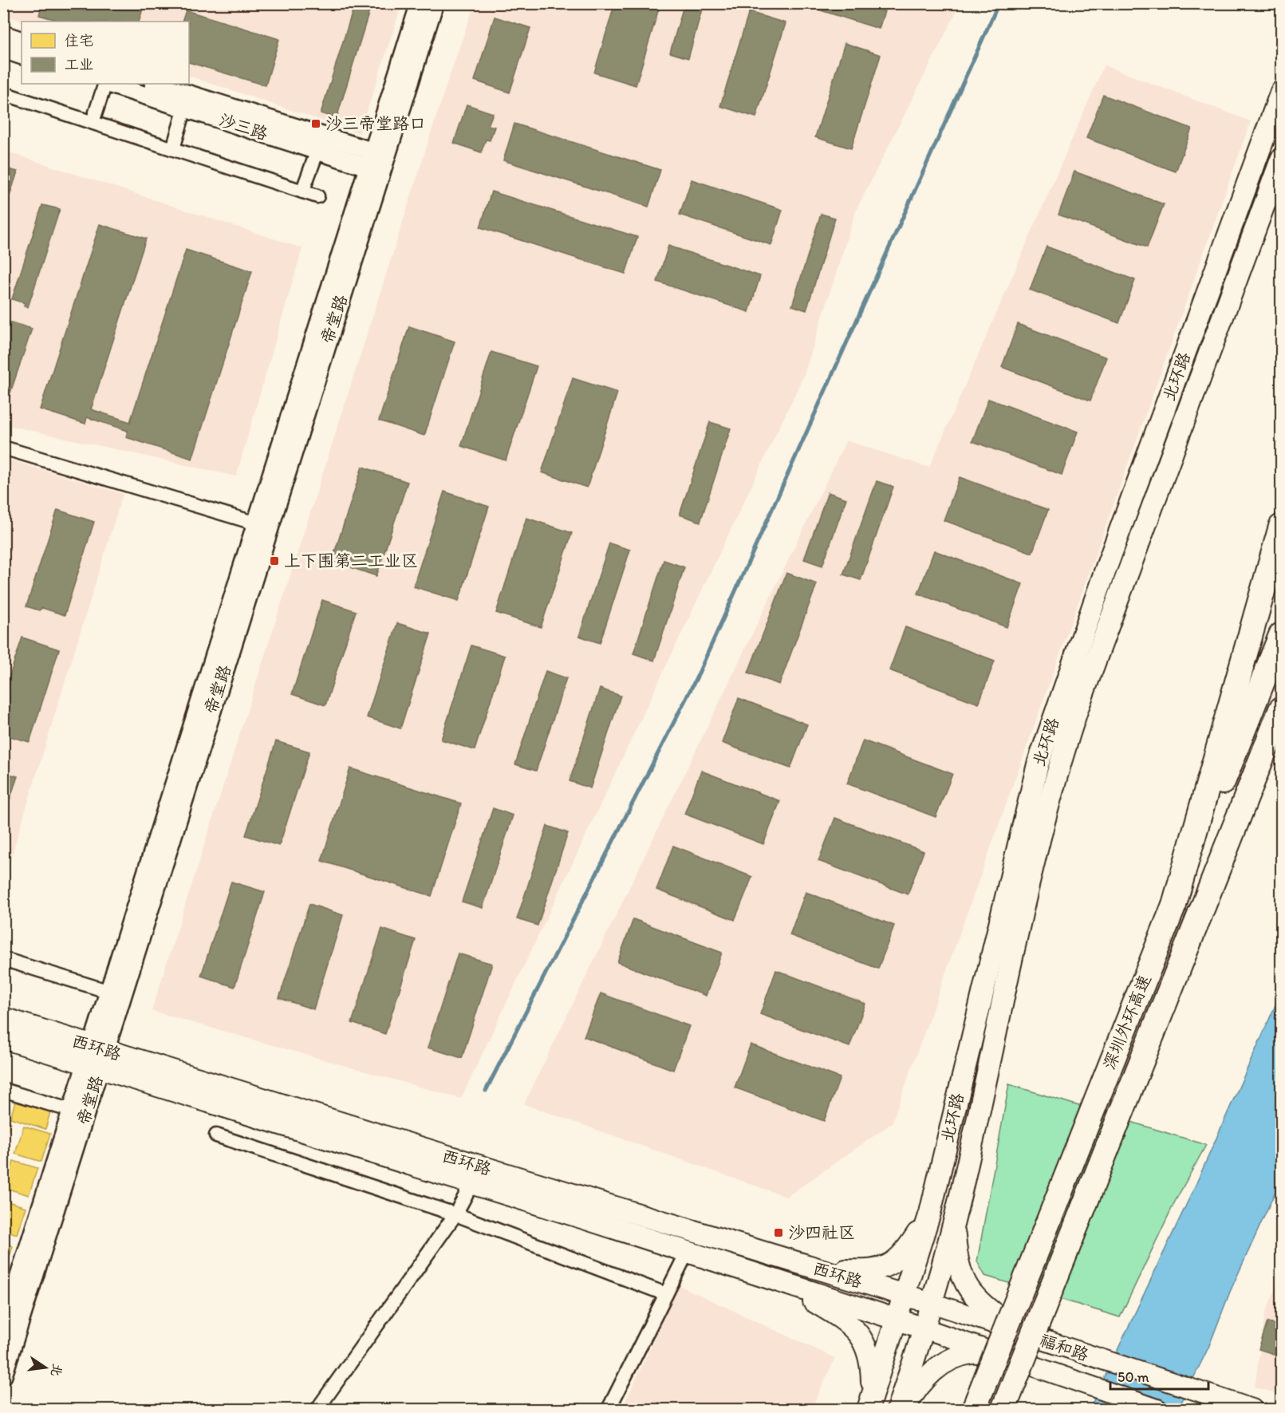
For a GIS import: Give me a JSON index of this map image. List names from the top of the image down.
{
  "streets": {
    "highway": ["深圳外环高速"],
    "main road": ["北环路", "西环路", "福和路"],
    "street": ["沙三路", "帝堂路"]
  },
  "crossings": [
    ["沙三路", "帝堂路"],
    ["帝堂路", "西环路"],
    ["北环路", "西环路"],
    ["北环路", "福和路"],
    ["西环路", "福和路"]
  ],
  "places": {
    "transit": ["沙三帝堂路口", "上下围第二工业区", "沙四社区"]
  },
  "legend": ["住宅", "工业"],
  "scale_bar": "50 m",
  "north": "right"
}
